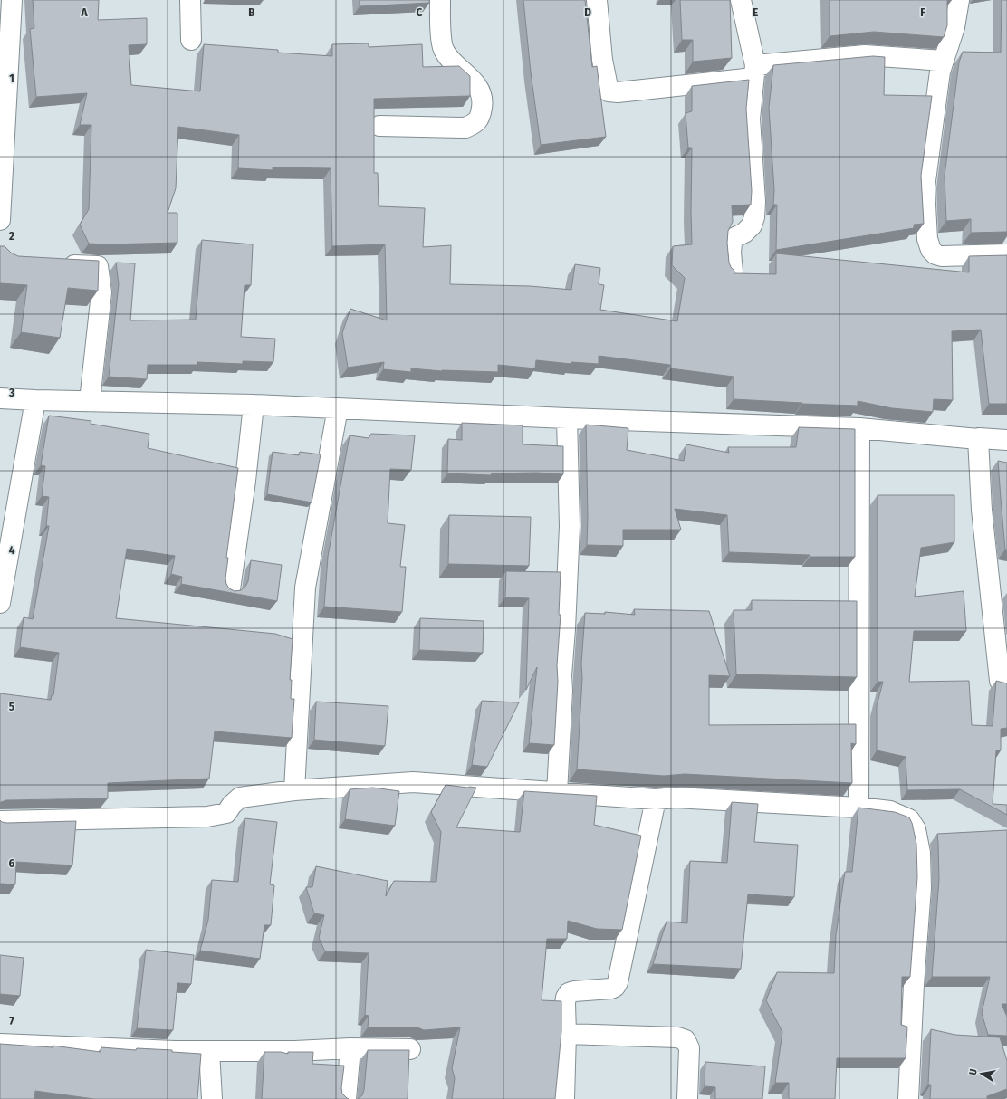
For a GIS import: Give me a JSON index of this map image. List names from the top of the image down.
{
  "north": "left",
  "grid": {
    "columns": [
      "A",
      "B",
      "C",
      "D",
      "E",
      "F"
    ],
    "rows": [
      "1",
      "2",
      "3",
      "4",
      "5",
      "6",
      "7"
    ]
  }
}
